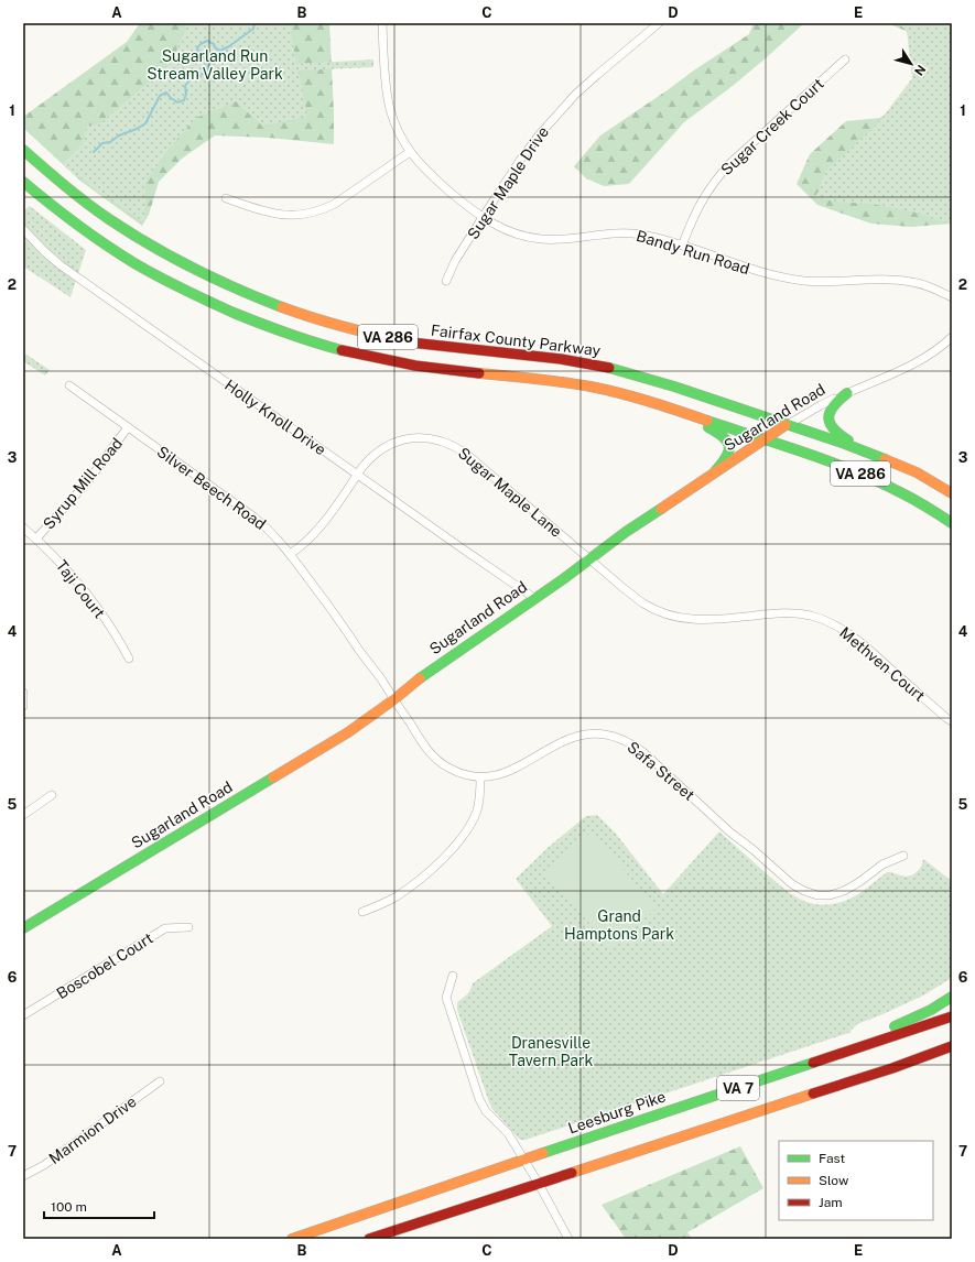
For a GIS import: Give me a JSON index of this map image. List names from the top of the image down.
{
  "streets": {
    "main road": [
      "VA 286",
      "Fairfax County Parkway",
      "Sugarland Road",
      "VA 7",
      "Leesburg Pike"
    ],
    "street": [
      "Sugar Creek Court",
      "Sugar Maple Drive",
      "Bandy Run Road",
      "Holly Knoll Drive",
      "Syrup Mill Road",
      "Silver Beech Road",
      "Sugar Maple Lane",
      "Taji Court",
      "Methven Court",
      "Safa Street",
      "Boscobel Court",
      "Marmion Drive"
    ]
  },
  "crossings": [
    ["Sugar Creek Court", "Bandy Run Road"],
    ["Sugar Maple Drive", "Bandy Run Road"],
    ["VA 286", "Sugarland Road"],
    ["Fairfax County Parkway", "Sugarland Road"],
    ["Holly Knoll Drive", "Sugarland Road"],
    ["Holly Knoll Drive", "Sugar Maple Lane"],
    ["Sugarland Road", "Silver Beech Road"],
    ["Sugarland Road", "Sugar Maple Lane"],
    ["Sugarland Road", "Methven Court"],
    ["Sugarland Road", "Safa Street"],
    ["Syrup Mill Road", "Silver Beech Road"],
    ["Syrup Mill Road", "Taji Court"],
    ["Silver Beech Road", "Sugar Maple Lane"],
    ["Silver Beech Road", "Safa Street"],
    ["Sugar Maple Lane", "Methven Court"]
  ],
  "parks": ["Sugarland Run Stream Valley Park", "Grand Hamptons Park", "Dranesville Tavern Park"],
  "legend": ["Fast", "Slow", "Jam"],
  "scale_bar": "100 m",
  "north": "bottom right",
  "grid": {
    "columns": [
      "A",
      "B",
      "C",
      "D",
      "E"
    ],
    "rows": [
      "1",
      "2",
      "3",
      "4",
      "5",
      "6",
      "7"
    ]
  }
}
